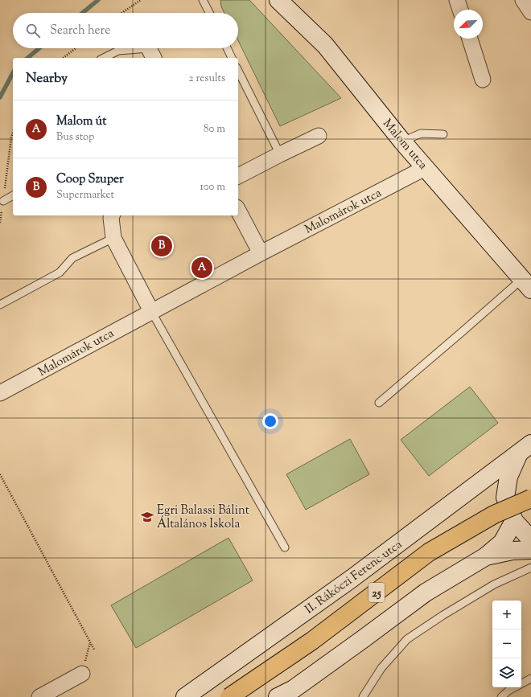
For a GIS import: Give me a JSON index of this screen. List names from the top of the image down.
{
  "streets": {
    "main road": ["Malom utca", "II. Rákóczi Ferenc utca", "25"],
    "street": ["Malomárok utca"]
  },
  "crossings": [
    ["Malom utca", "Malomárok utca"]
  ],
  "places": {
    "school or university": ["Egri Balassi Bálint Általános Iskola"]
  },
  "north": "bottom left",
  "page": {
    "search": "Search here",
    "heading": ["Nearby", "2 results"],
    "list": [
      {
        "mark": "A",
        "name": "Malom út",
        "note": "Bus stop",
        "value": "80 m"
      },
      {
        "mark": "B",
        "name": "Coop Szuper",
        "note": "Supermarket",
        "value": "100 m"
      }
    ],
    "pins": ["B", "A"],
    "map_buttons": ["+", "−"]
  }
}
